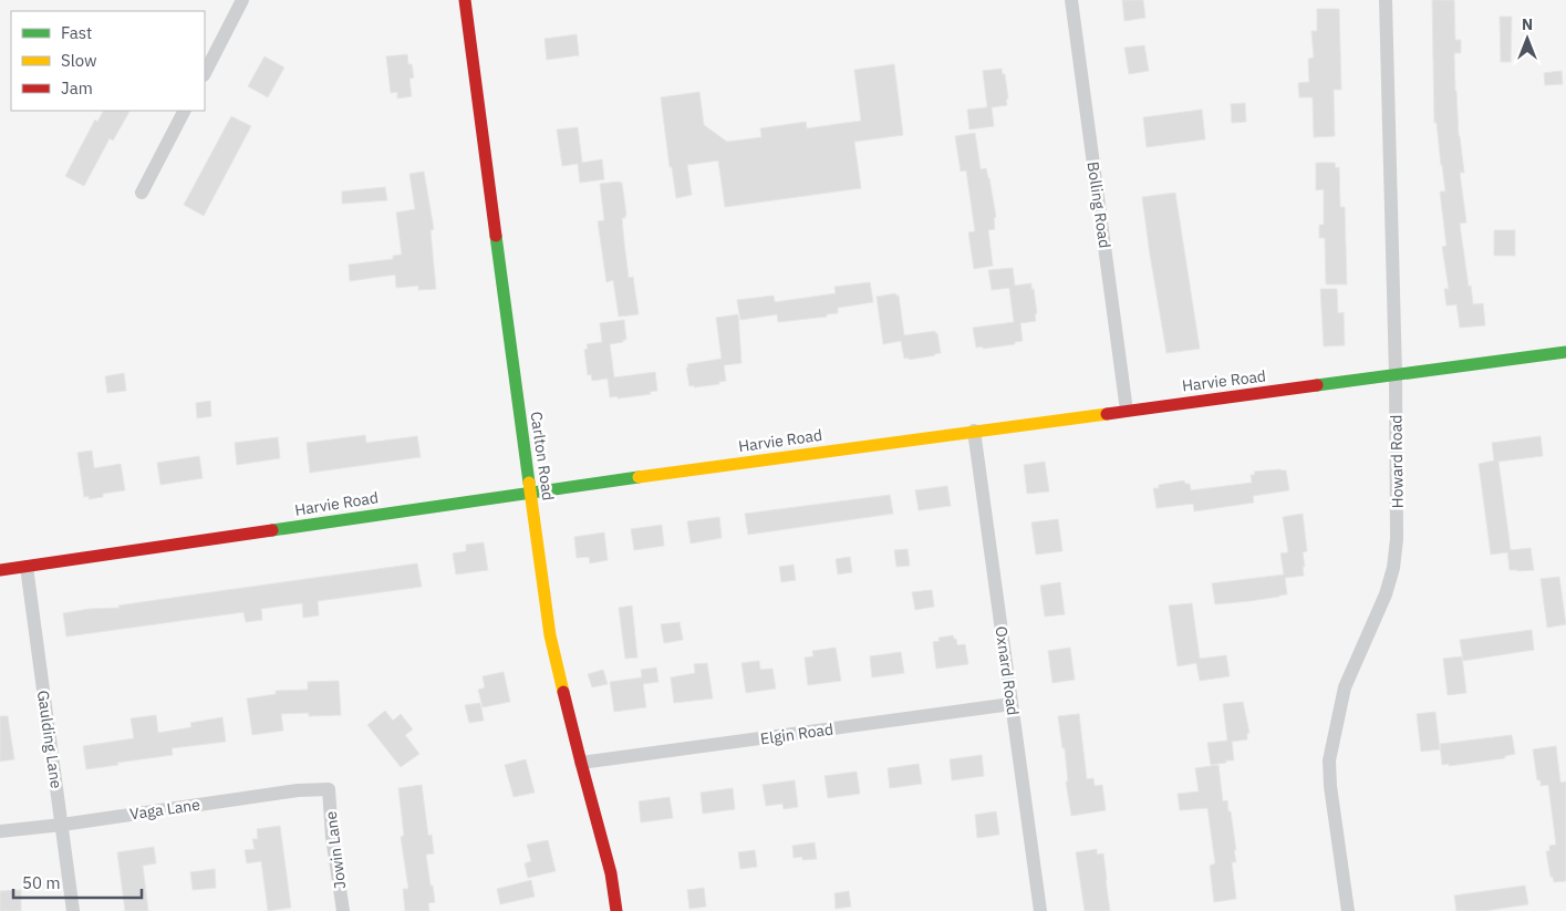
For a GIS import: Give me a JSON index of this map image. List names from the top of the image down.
{
  "streets": {
    "street": [
      "Bolling Road",
      "Harvie Road",
      "Carlton Road",
      "Howard Road",
      "Oxnard Road",
      "Elgin Road",
      "Gaulding Lane",
      "Vaga Lane",
      "Jowin Lane"
    ]
  },
  "crossings": [
    ["Bolling Road", "Harvie Road"],
    ["Harvie Road", "Carlton Road"],
    ["Harvie Road", "Howard Road"],
    ["Harvie Road", "Oxnard Road"],
    ["Harvie Road", "Gaulding Lane"],
    ["Carlton Road", "Elgin Road"],
    ["Oxnard Road", "Elgin Road"],
    ["Gaulding Lane", "Vaga Lane"],
    ["Vaga Lane", "Jowin Lane"]
  ],
  "legend": ["Fast", "Slow", "Jam"],
  "scale_bar": "50 m",
  "north": "top"
}
